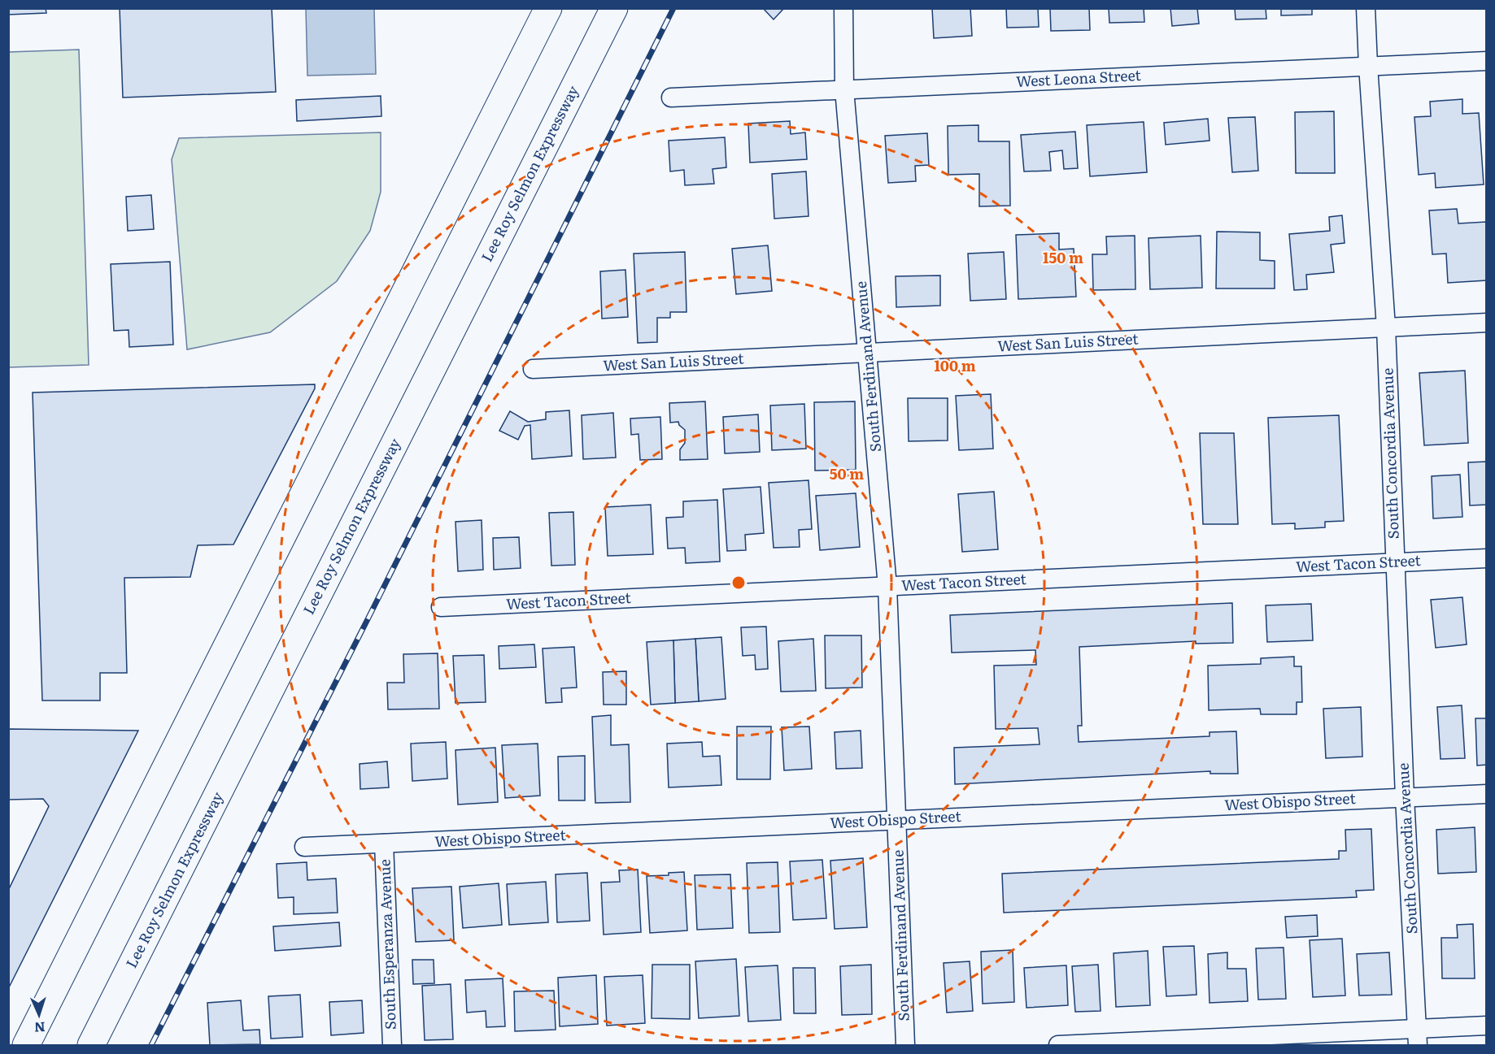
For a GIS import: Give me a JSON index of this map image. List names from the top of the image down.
{
  "streets": {
    "highway": ["Lee Roy Selmon Expressway"],
    "street": [
      "West Leona Street",
      "West San Luis Street",
      "South Ferdinand Avenue",
      "South Concordia Avenue",
      "West Tacon Street",
      "West Obispo Street",
      "South Esperanza Avenue"
    ]
  },
  "crossings": [
    ["West Leona Street", "South Ferdinand Avenue"],
    ["West Leona Street", "South Concordia Avenue"],
    ["West San Luis Street", "South Ferdinand Avenue"],
    ["West San Luis Street", "South Concordia Avenue"],
    ["South Ferdinand Avenue", "West Tacon Street"],
    ["South Ferdinand Avenue", "West Obispo Street"],
    ["South Concordia Avenue", "West Tacon Street"],
    ["South Concordia Avenue", "West Obispo Street"],
    ["West Obispo Street", "South Esperanza Avenue"]
  ],
  "north": "bottom",
  "rings": ["150 m", "100 m", "50 m"]
}
